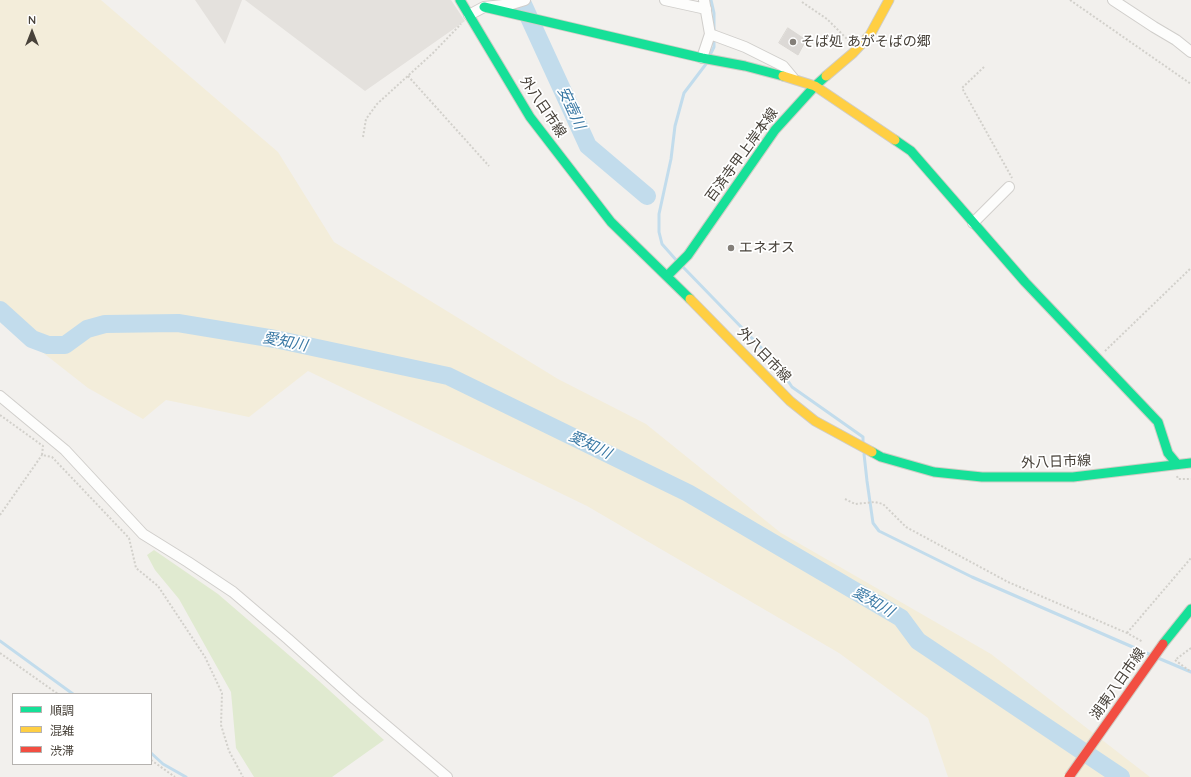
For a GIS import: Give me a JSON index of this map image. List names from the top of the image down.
{
  "streets": {
    "main road": ["外八日市線", "百済寺甲上岸本線", "湖東八日市線"]
  },
  "crossings": [
    ["外八日市線", "百済寺甲上岸本線"]
  ],
  "water": ["安壺川", "愛知川"],
  "places": ["そば処 あがそばの郷", "エネオス"],
  "legend": ["順調", "混雑", "渋滞"],
  "north": "top"
}
